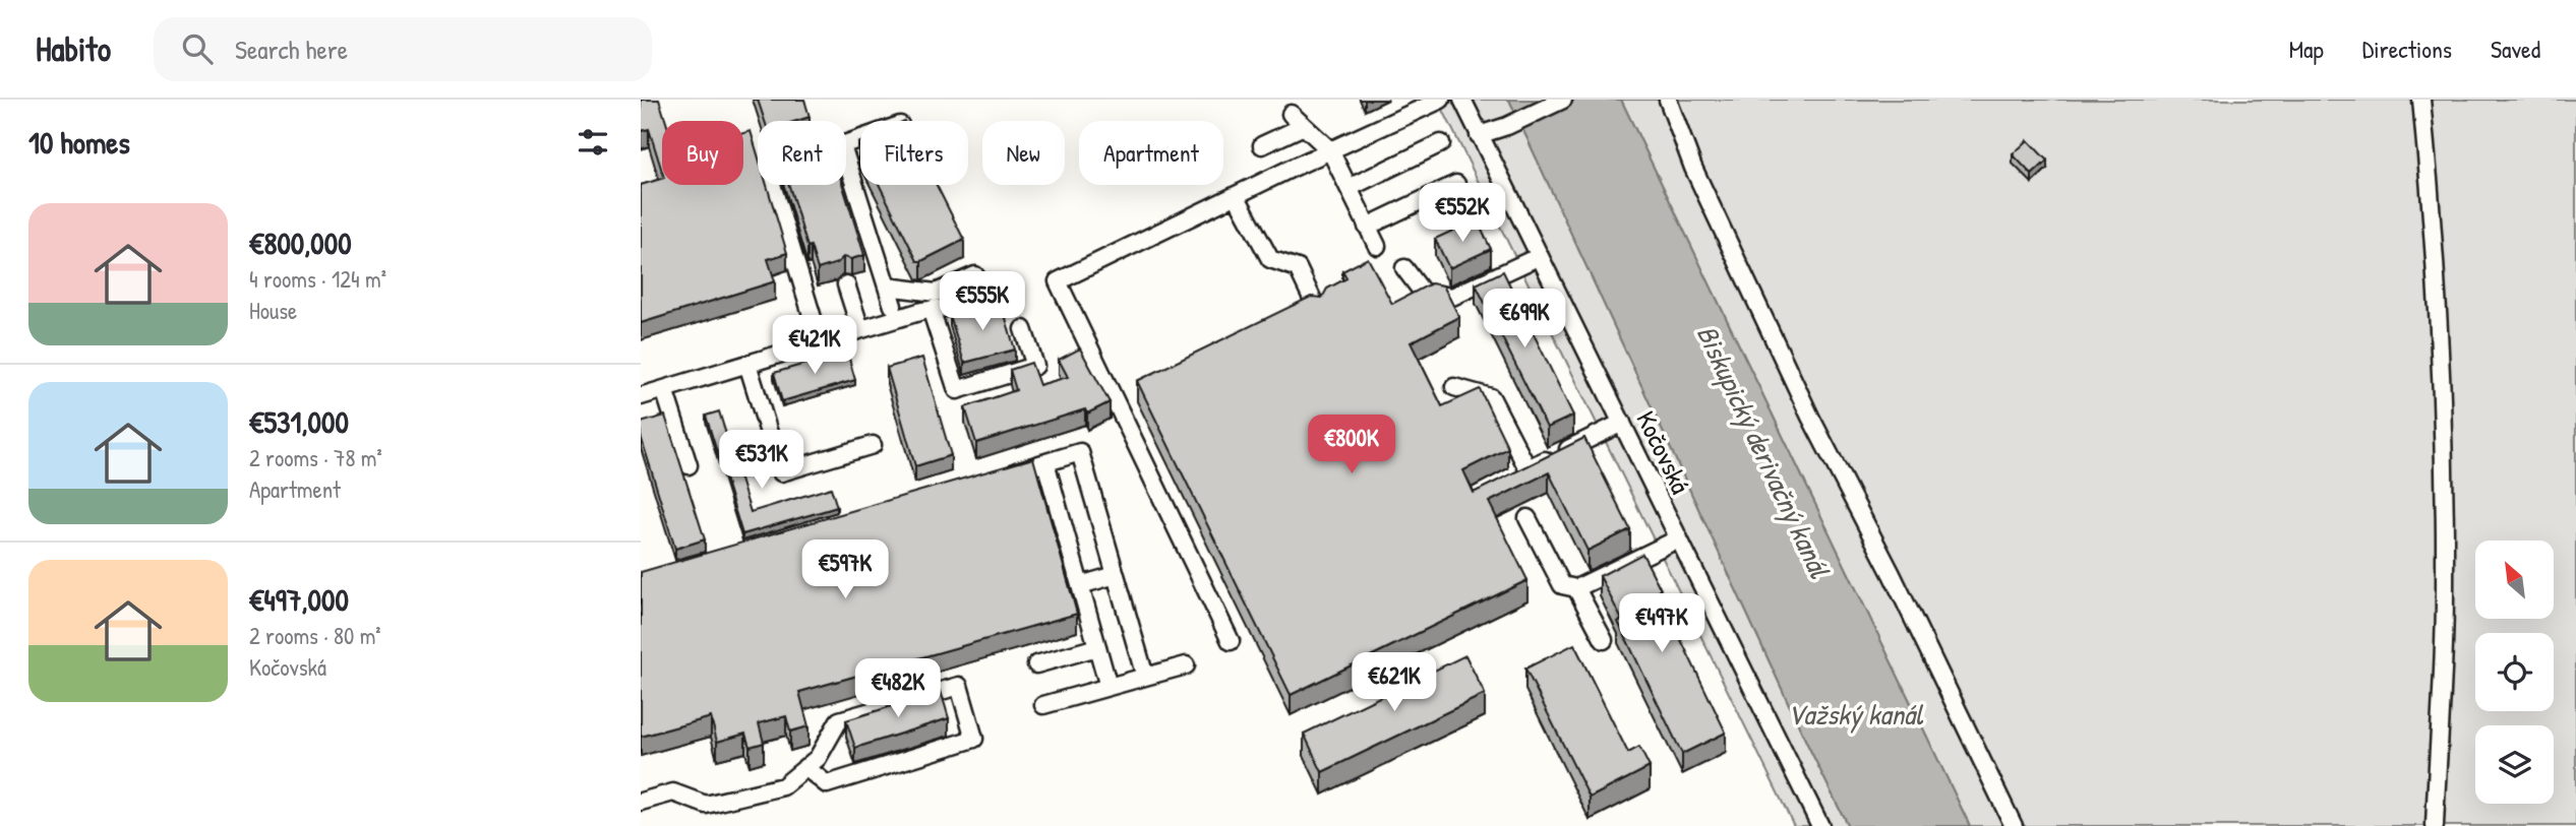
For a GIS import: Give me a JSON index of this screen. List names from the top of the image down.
{
  "streets": {
    "street": ["Kočovská"]
  },
  "water": ["Biskupický derivačný kanál", "Važský kanál"],
  "north": "top left",
  "page": {
    "header": "Habito",
    "search": "Search here",
    "nav": ["Map", "Directions", "Saved"],
    "heading": "10 homes",
    "chip": [
      "Buy",
      "Rent",
      "Filters",
      "New",
      "Apartment"
    ],
    "price": [
      "€552K",
      "€555K",
      "€699K",
      "€421K",
      "€800K",
      "€531K",
      "€597K",
      "€497K",
      "€621K",
      "€482K"
    ],
    "list": [
      {
        "name": "€800,000",
        "note": "4 rooms · 124 m² · House"
      },
      {
        "name": "€531,000",
        "note": "2 rooms · 78 m² · Apartment"
      },
      {
        "name": "€497,000",
        "note": "2 rooms · 80 m² · Kočovská"
      }
    ]
  }
}
